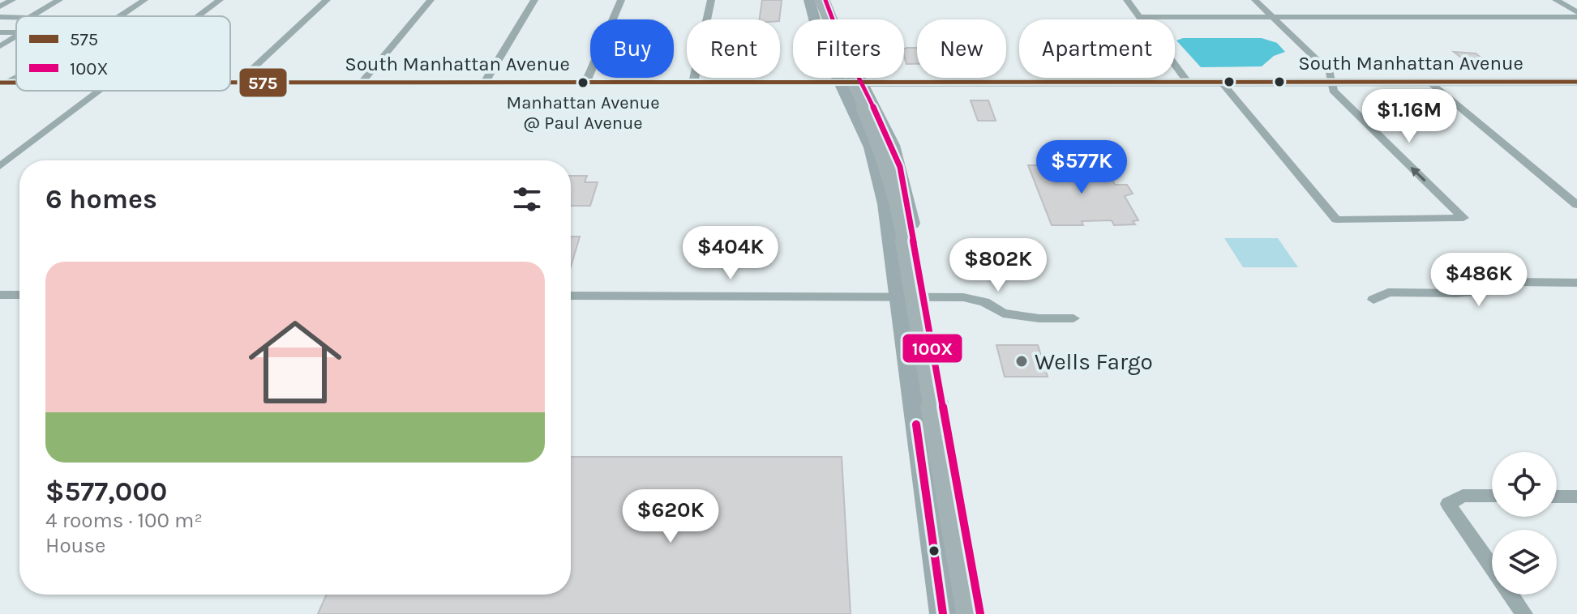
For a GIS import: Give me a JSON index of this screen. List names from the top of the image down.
{
  "streets": {
    "main road": ["South Manhattan Avenue"]
  },
  "places": ["Manhattan Avenue @ Paul Avenue", "Wells Fargo"],
  "lines": ["transit line 100X", "transit line 575"],
  "legend": ["575", "100X"],
  "page": {
    "chip": [
      "Buy",
      "Rent",
      "Filters",
      "New",
      "Apartment"
    ],
    "price": [
      "$1.16M",
      "$577K",
      "$404K",
      "$802K",
      "$486K",
      "$620K"
    ],
    "heading": "6 homes",
    "list": [
      {
        "name": "$577,000",
        "note": "4 rooms · 100 m² · House"
      }
    ]
  }
}
